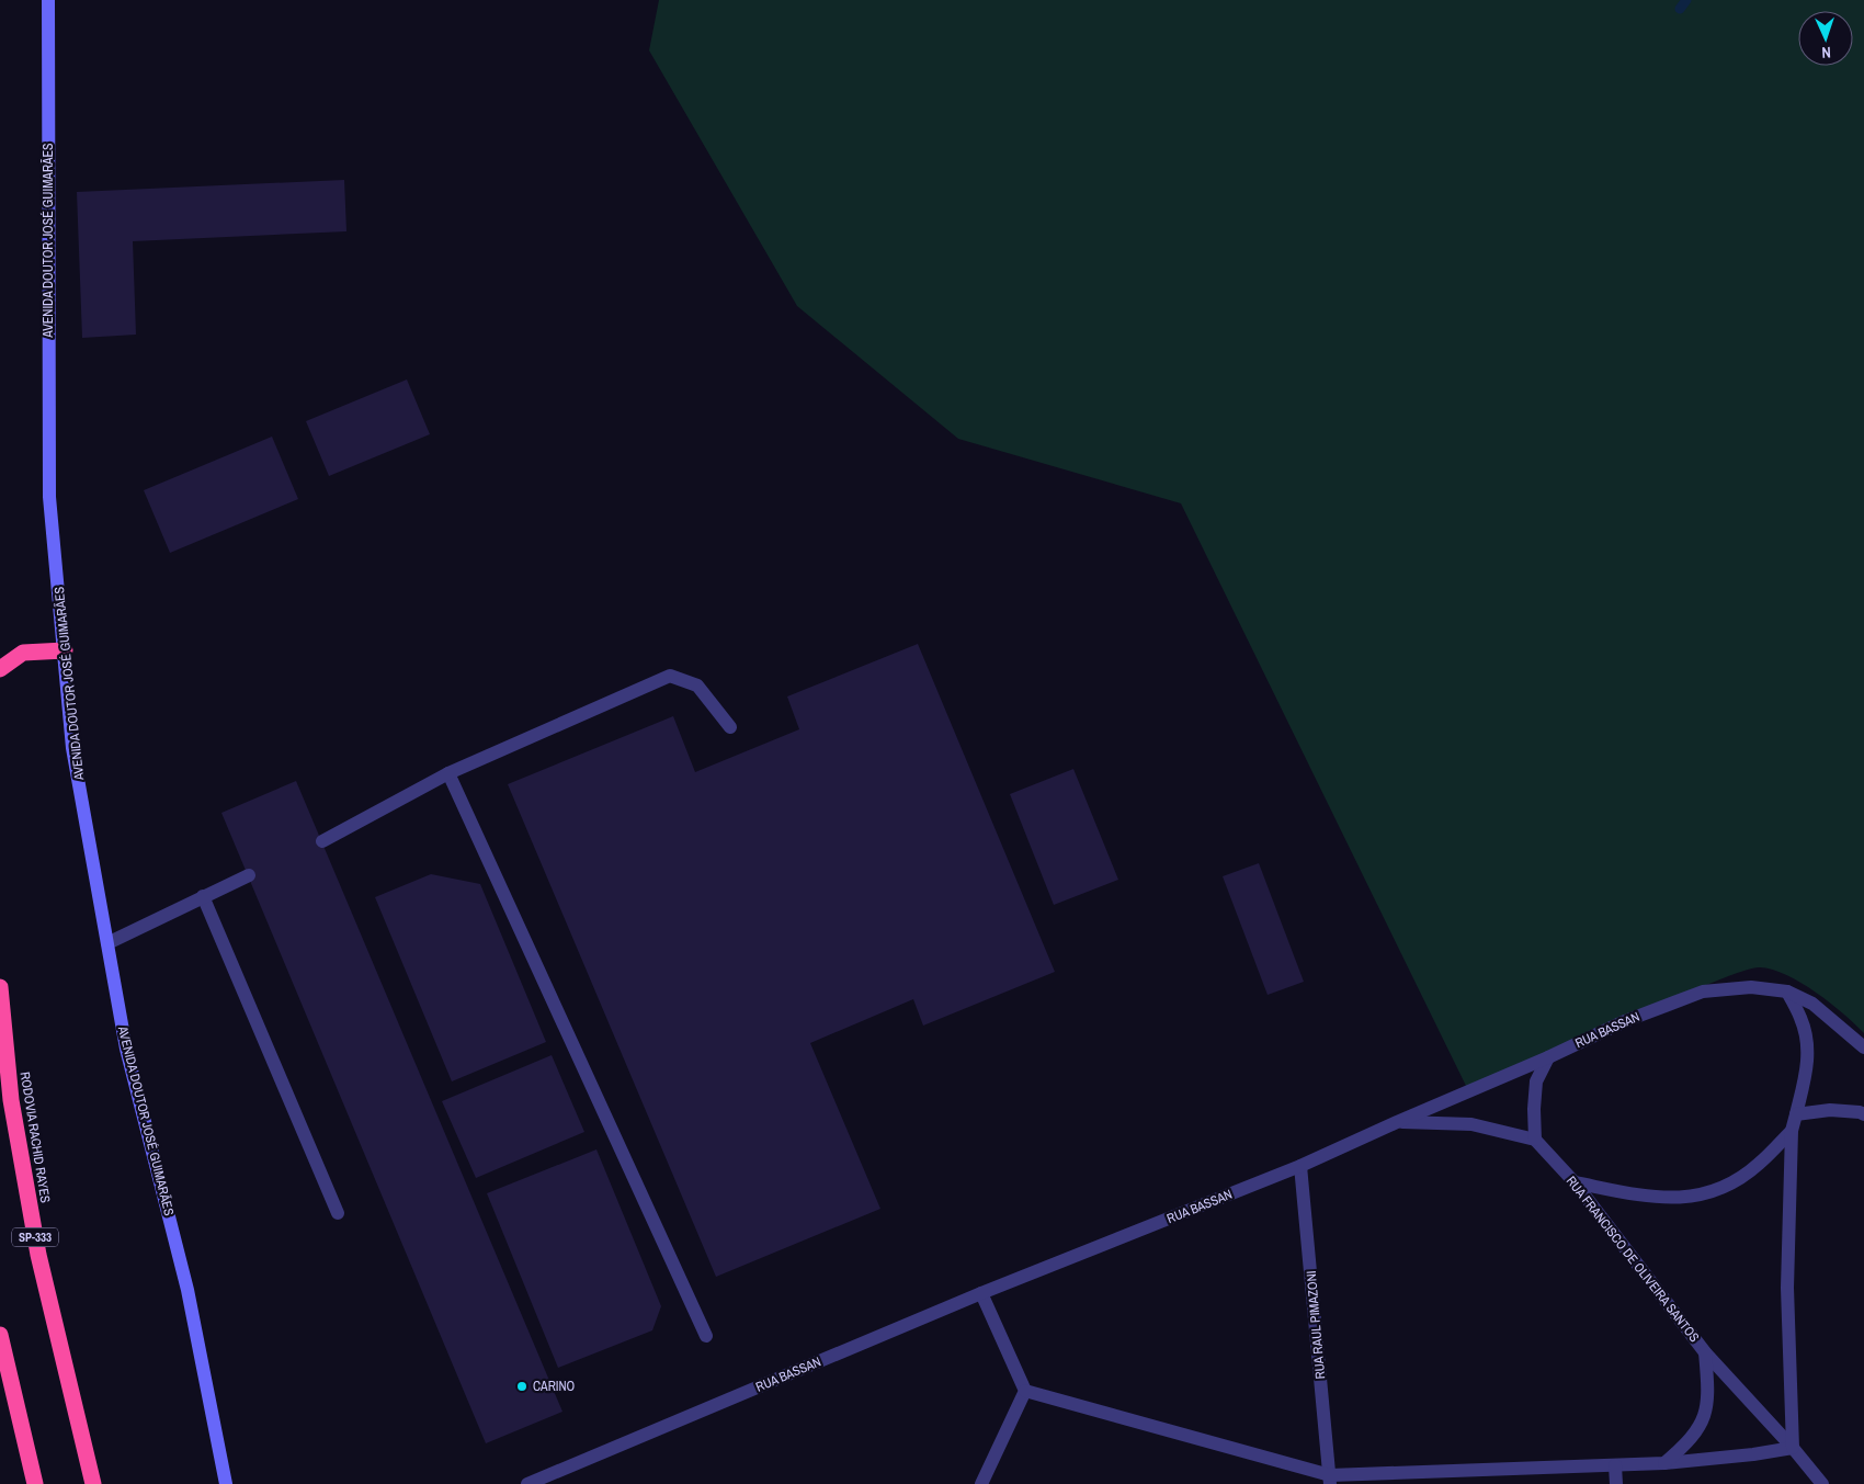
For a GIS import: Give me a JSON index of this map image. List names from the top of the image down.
{
  "streets": {
    "highway": ["RODOVIA RACHID RAYES", "SP-333"],
    "street": [
      "AVENIDA DOUTOR JOSÉ GUIMARÃES",
      "RUA BASSAN",
      "RUA FRANCISCO DE OLIVEIRA SANTOS",
      "RUA RAUL PIMAZONI"
    ]
  },
  "crossings": [
    ["RUA BASSAN", "RUA RAUL PIMAZONI"]
  ],
  "places": ["CARINO"],
  "north": "bottom"
}
